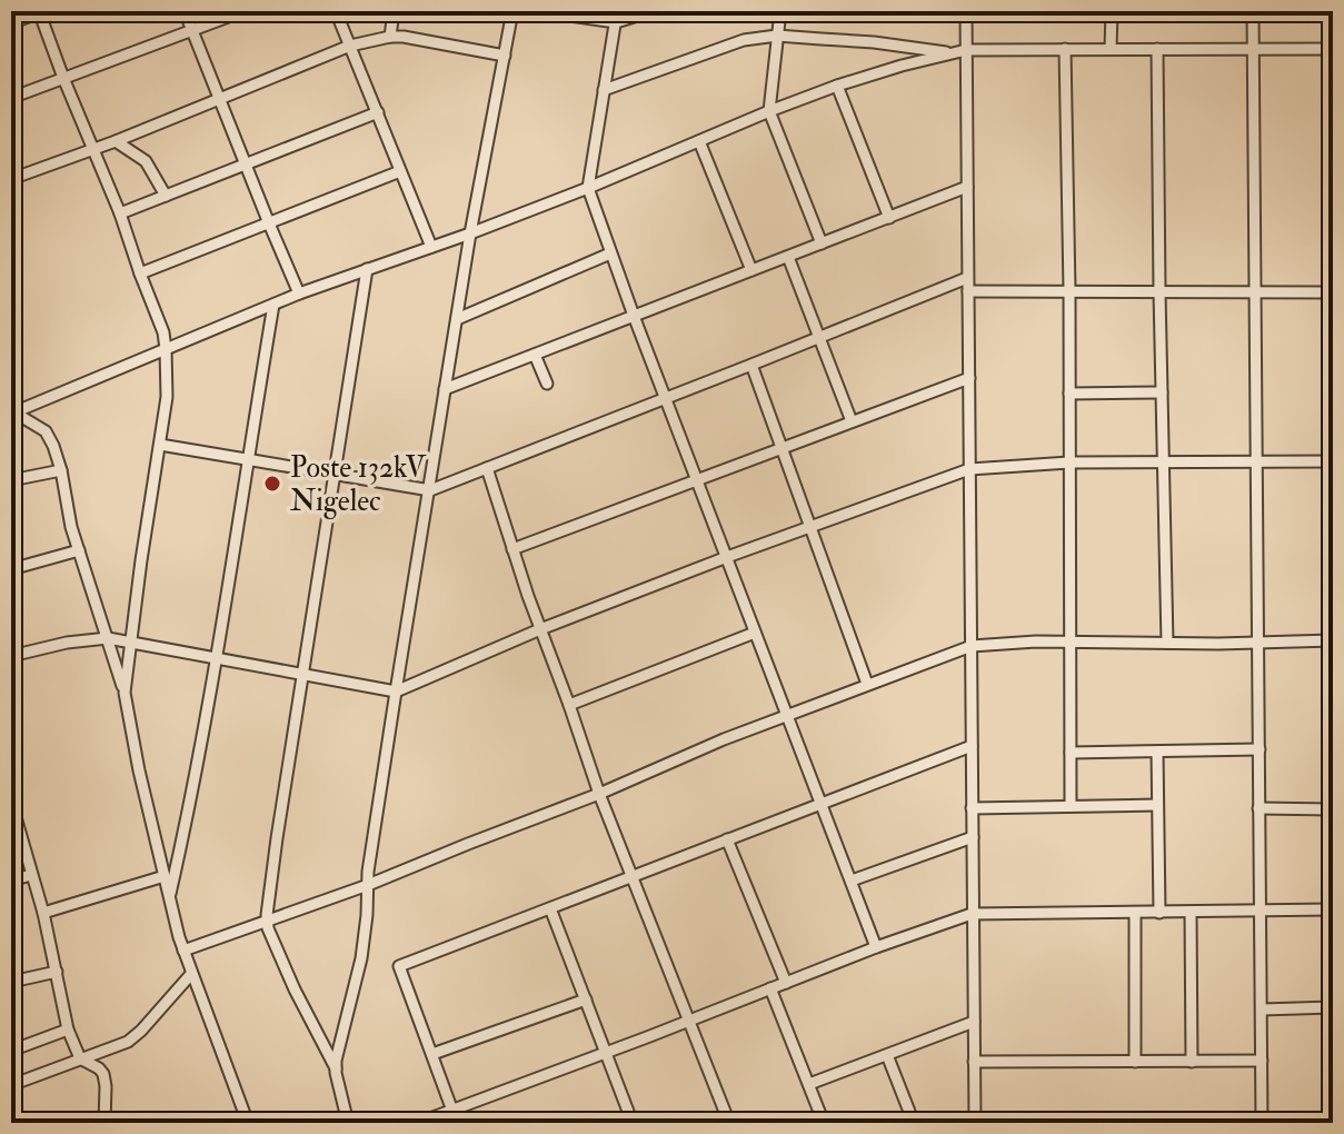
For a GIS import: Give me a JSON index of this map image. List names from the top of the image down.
{
  "places": ["Poste 132kV Nigelec"]
}
